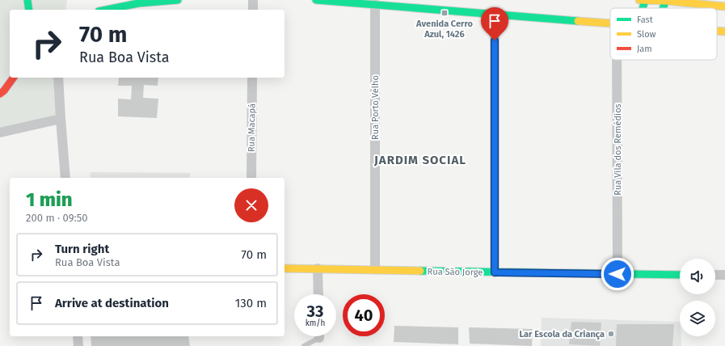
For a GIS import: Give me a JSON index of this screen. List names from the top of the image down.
{
  "streets": {
    "main road": ["Rua São Jorge"],
    "street": ["Rua Porto Velho", "Rua Macapá", "Rua Vila dos Remédios"]
  },
  "crossings": [
    ["Rua Porto Velho", "Rua São Jorge"],
    ["Rua Vila dos Remédios", "Rua São Jorge"]
  ],
  "districts": ["JARDIM SOCIAL"],
  "places": {
    "transit": ["Avenida Cerro Azul, 1426"],
    "other": ["Lar Escola da Criança"]
  },
  "legend": ["Fast", "Slow", "Jam"],
  "page": {
    "turn": ["70 m", "Rua Boa Vista"],
    "heading": ["1 min", "200 m · 09:50"],
    "list": [
      {
        "name": "Turn right",
        "note": "Rua Boa Vista",
        "value": "70 m"
      },
      {
        "name": "Arrive at destination",
        "value": "130 m"
      }
    ],
    "speed": "33 km/h",
    "limit": "40"
  }
}
